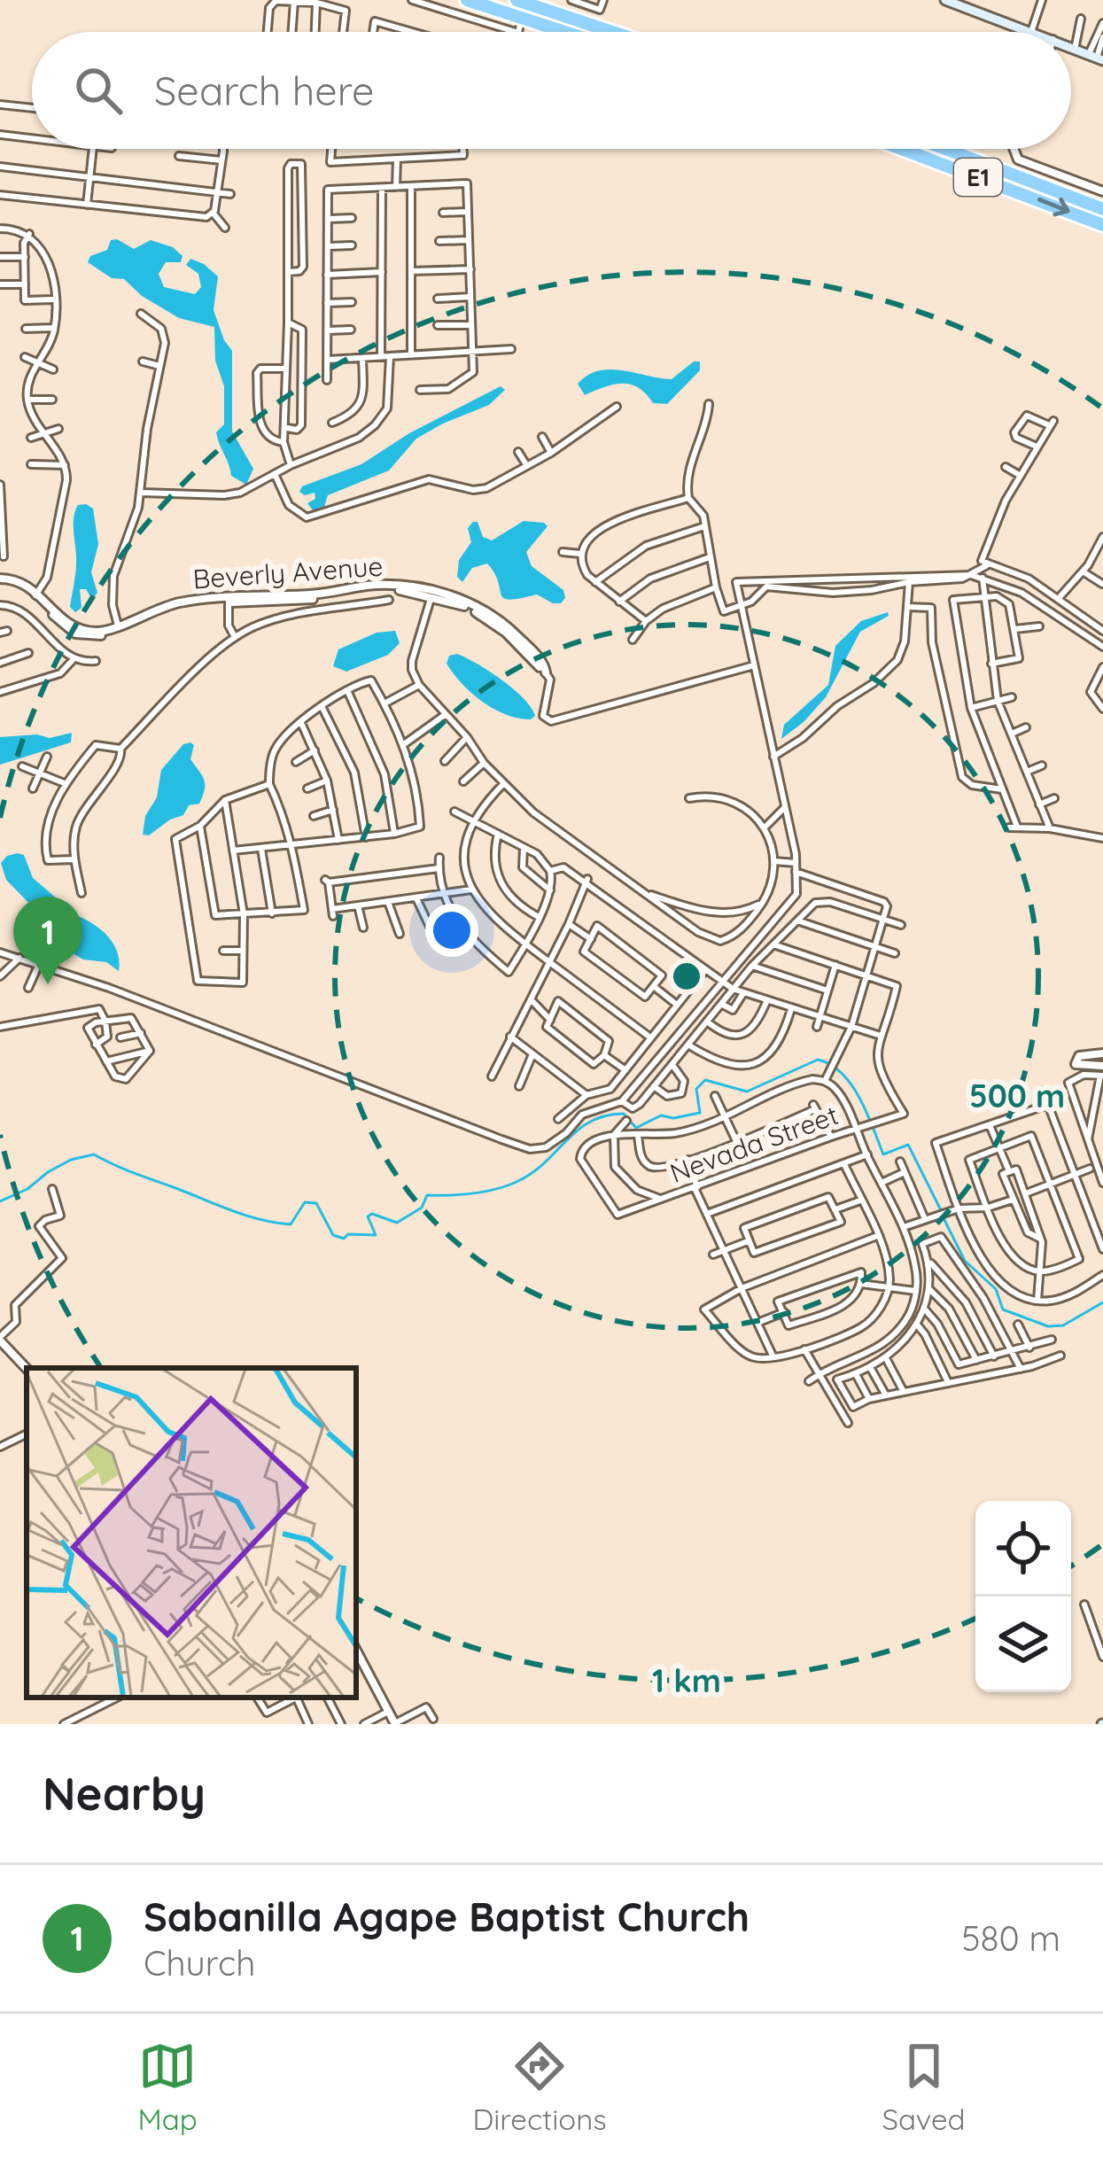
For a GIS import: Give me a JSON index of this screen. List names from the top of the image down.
{
  "streets": {
    "highway": ["E1"],
    "street": ["Beverly Avenue", "Nevada Street"]
  },
  "page": {
    "search": "Search here",
    "pins": "1",
    "heading": "Nearby",
    "list": [
      {
        "mark": "1",
        "name": "Sabanilla Agape Baptist Church",
        "note": "Church",
        "value": "580 m"
      }
    ],
    "nav": ["Map", "Directions", "Saved"]
  },
  "rings": ["500 m", "1 km"]
}
